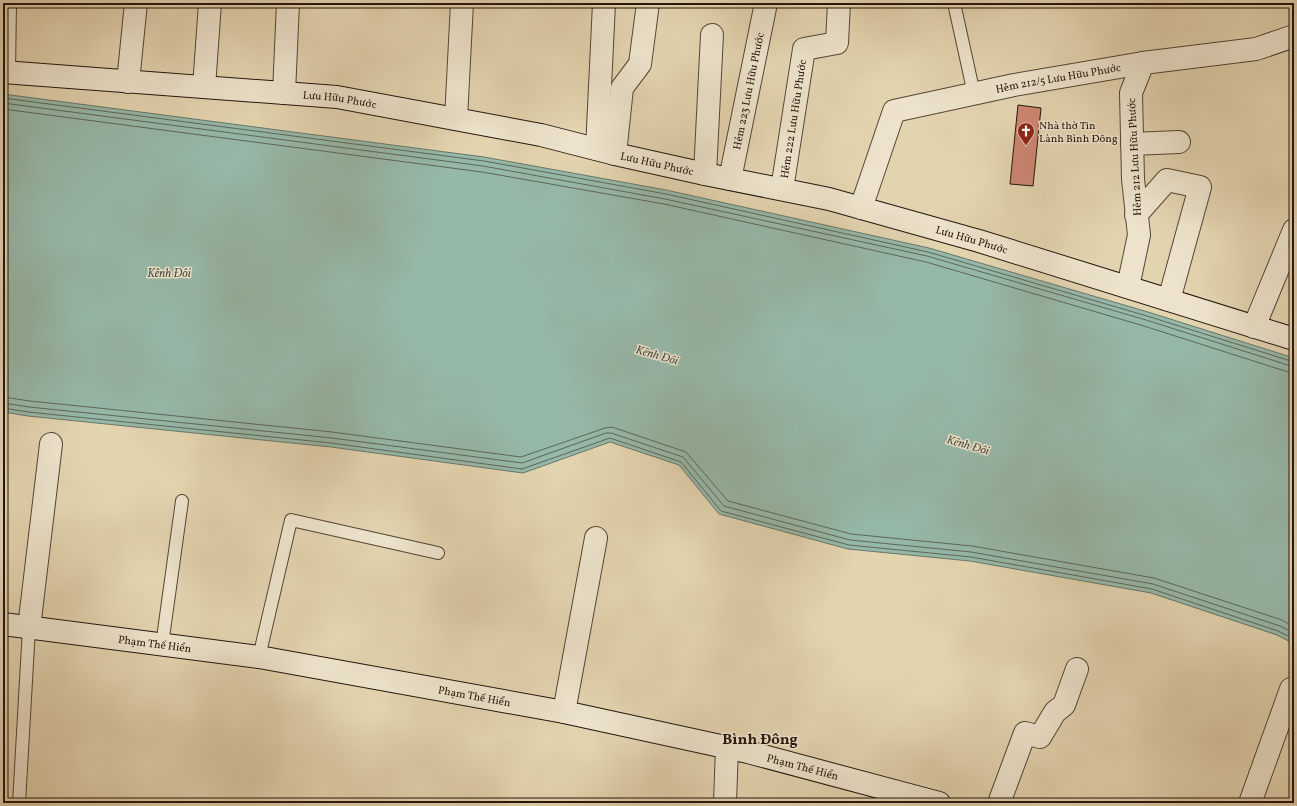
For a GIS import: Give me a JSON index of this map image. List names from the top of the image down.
{
  "streets": {
    "street": [
      "Hẻm 212/5 Lưu Hữu Phước",
      "Hẻm 223 Lưu Hữu Phước",
      "Lưu Hữu Phước",
      "Hẻm 222 Lưu Hữu Phước",
      "Hẻm 212 Lưu Hữu Phước",
      "Phạm Thế Hiển"
    ]
  },
  "crossings": [
    ["Hẻm 212/5 Lưu Hữu Phước", "Lưu Hữu Phước"],
    ["Hẻm 212/5 Lưu Hữu Phước", "Hẻm 212 Lưu Hữu Phước"],
    ["Hẻm 223 Lưu Hữu Phước", "Lưu Hữu Phước"],
    ["Lưu Hữu Phước", "Hẻm 222 Lưu Hữu Phước"],
    ["Lưu Hữu Phước", "Hẻm 212 Lưu Hữu Phước"]
  ],
  "districts": ["Bình Đông"],
  "water": ["Kênh Đôi"],
  "places": {
    "church": ["Nhà thờ Tin Lành Bình Đông"]
  }
}
